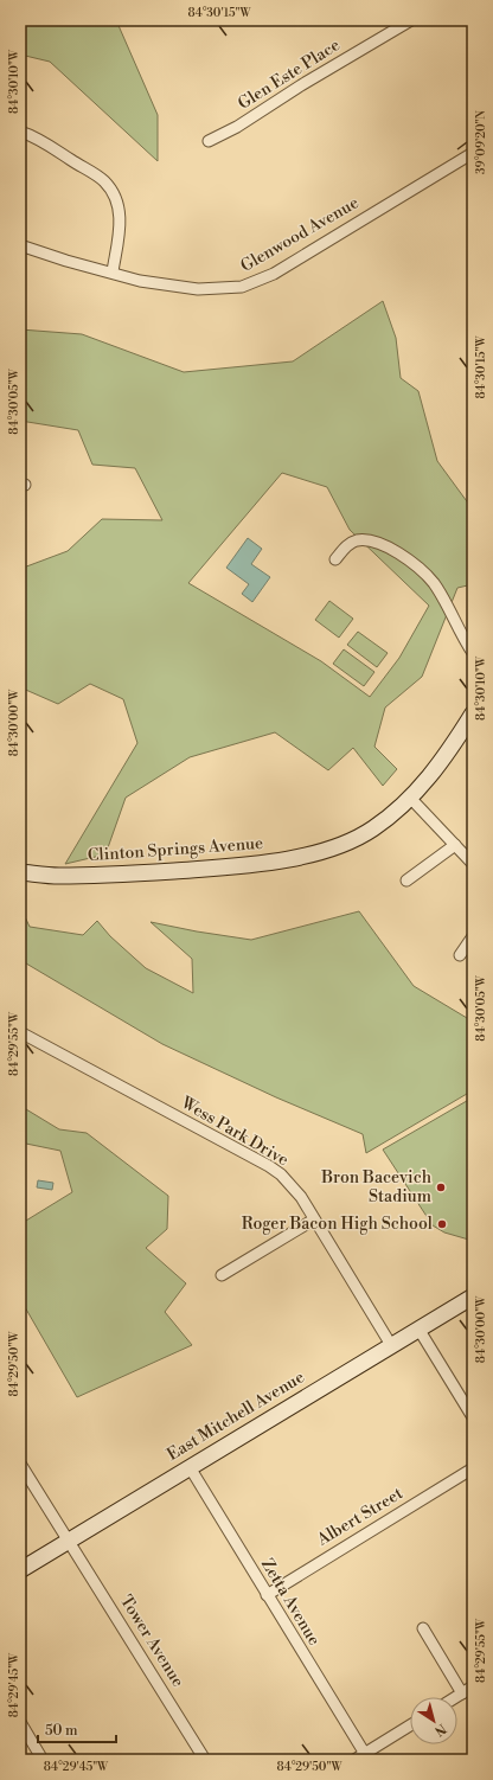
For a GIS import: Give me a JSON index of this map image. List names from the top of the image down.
{
  "streets": {
    "street": [
      "Glen Este Place",
      "Glenwood Avenue",
      "Clinton Springs Avenue",
      "Wess Park Drive",
      "East Mitchell Avenue",
      "Albert Street",
      "Zetta Avenue",
      "Tower Avenue"
    ]
  },
  "crossings": [
    ["Wess Park Drive", "East Mitchell Avenue"],
    ["East Mitchell Avenue", "Zetta Avenue"],
    ["East Mitchell Avenue", "Tower Avenue"],
    ["Albert Street", "Zetta Avenue"]
  ],
  "places": ["Bron Bacevich Stadium", "Roger Bacon High School"],
  "scale_bar": "50 m",
  "north": "bottom right",
  "coordinates": [
    "84°30'15\"W",
    "84°30'10\"W",
    "39°09'20\"N",
    "84°30'05\"W",
    "84°30'00\"W",
    "84°29'55\"W",
    "84°29'50\"W",
    "84°29'45\"W"
  ]
}
